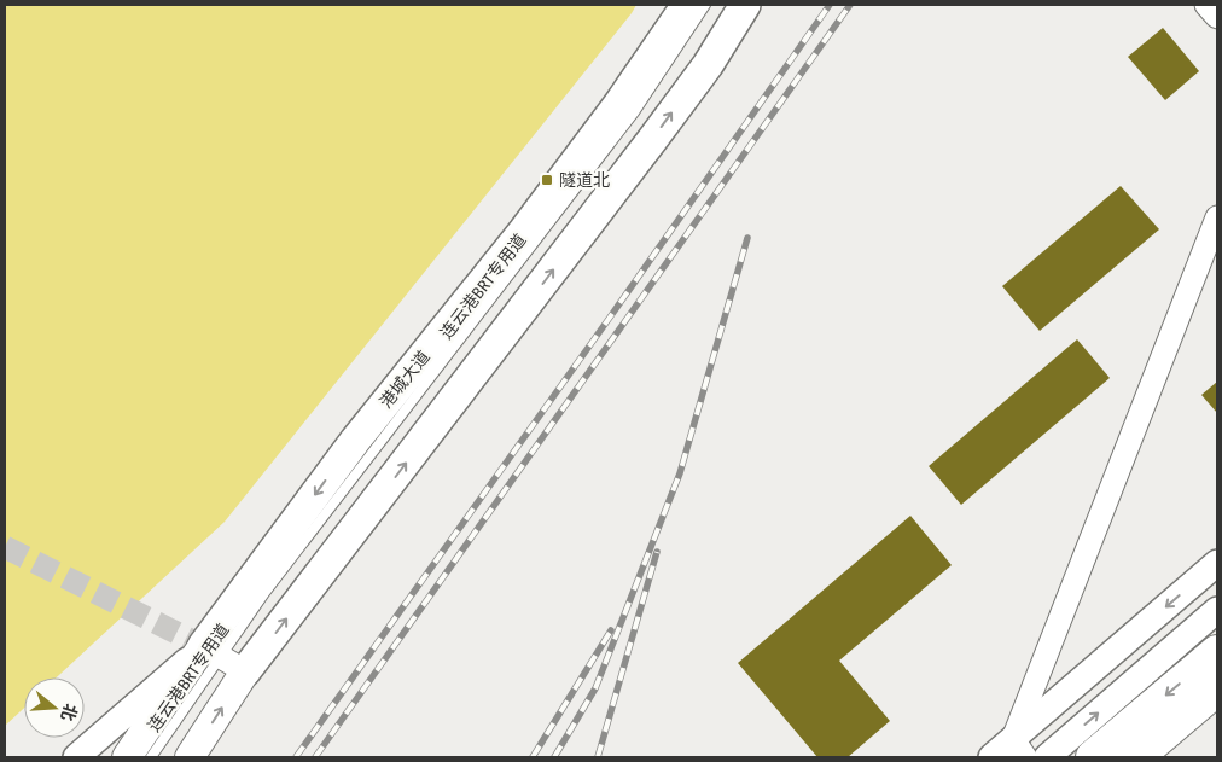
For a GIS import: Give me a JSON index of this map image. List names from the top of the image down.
{
  "streets": {
    "highway": ["港城大道"],
    "lane": ["连云港BRT专用道"]
  },
  "crossings": [
    ["连云港BRT专用道", "港城大道"]
  ],
  "places": {
    "transit": ["隧道北"]
  },
  "north": "right"
}
